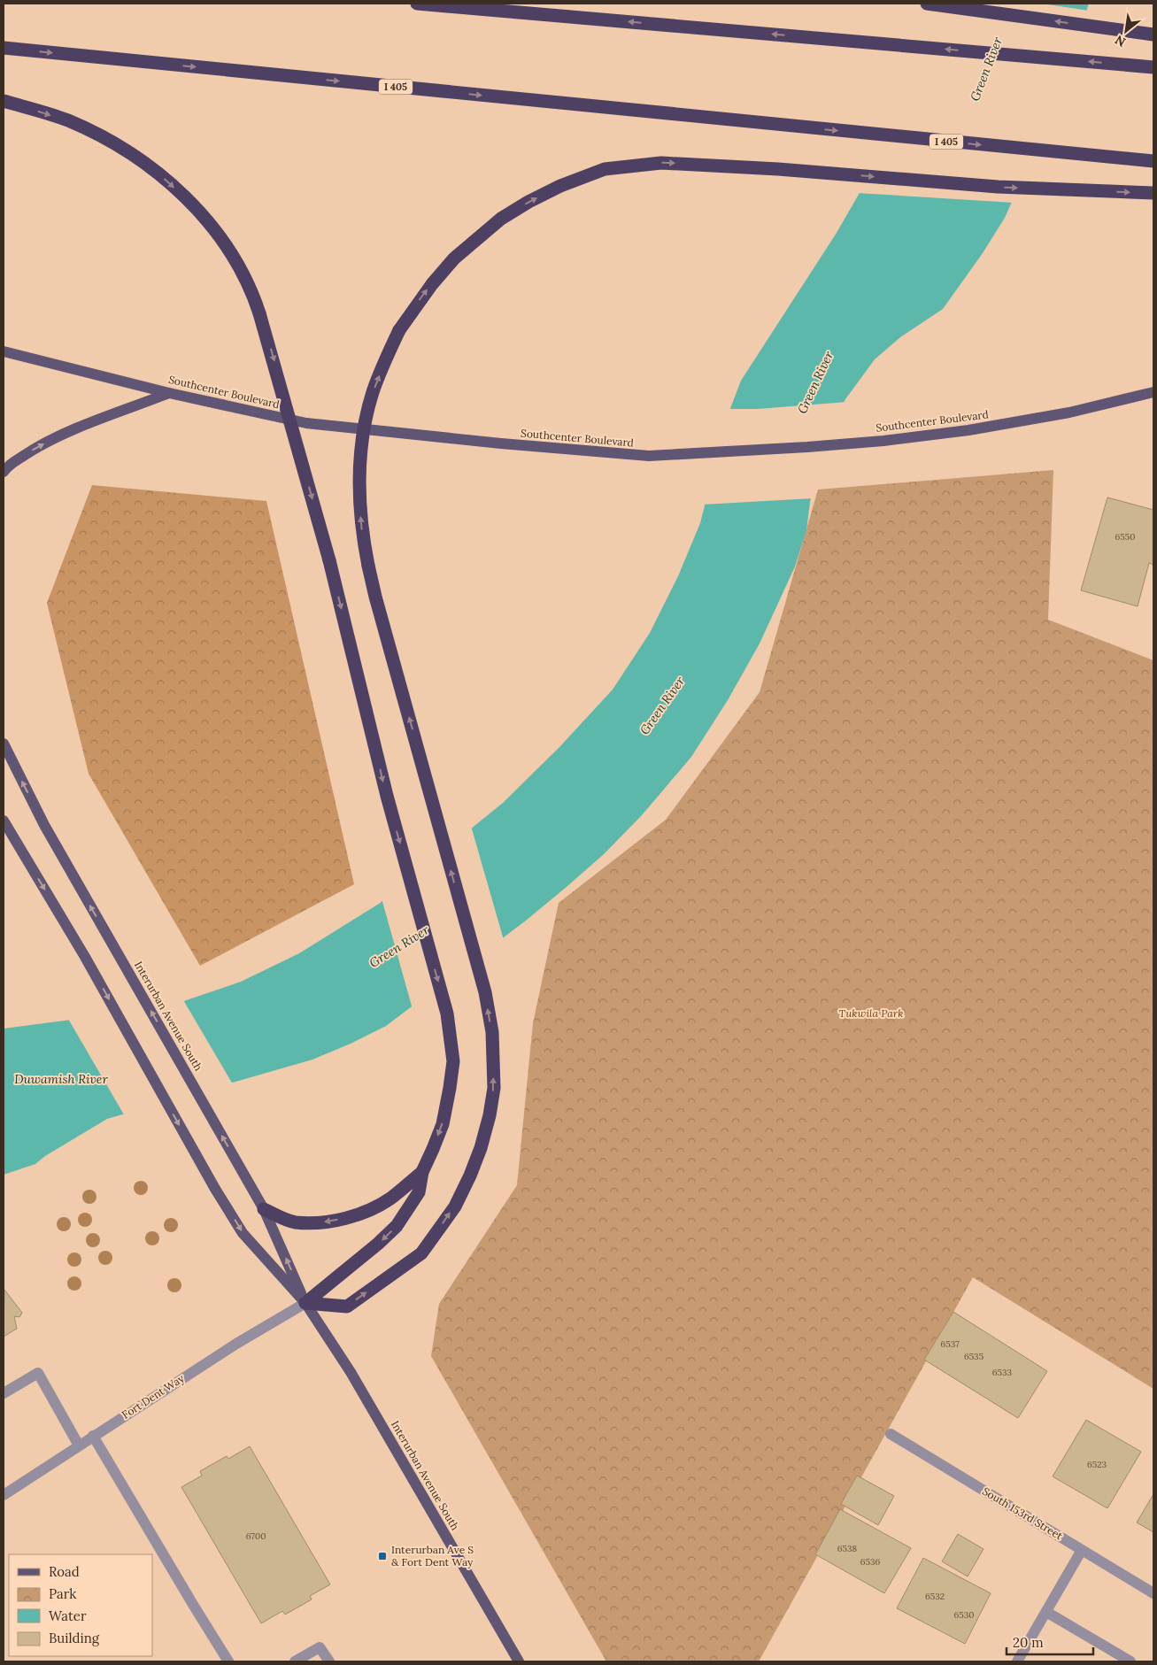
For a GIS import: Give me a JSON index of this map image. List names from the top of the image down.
{
  "streets": {
    "highway": ["I 405"],
    "main road": ["Southcenter Boulevard", "Interurban Avenue South"],
    "street": ["Fort Dent Way", "South 153rd Street"]
  },
  "crossings": [
    ["Interurban Avenue South", "Fort Dent Way"]
  ],
  "water": ["Green River", "Duwamish River"],
  "parks": ["Tukwila Park"],
  "places": {
    "transit": ["Interurban Ave S & Fort Dent Way"]
  },
  "house_numbers": [
    "6550",
    "6537",
    "6535",
    "6533",
    "6523",
    "6700",
    "6538",
    "6536",
    "6532",
    "6530"
  ],
  "legend": [
    "Road",
    "Park",
    "Water",
    "Building"
  ],
  "scale_bar": "20 m",
  "north": "bottom left"
}
